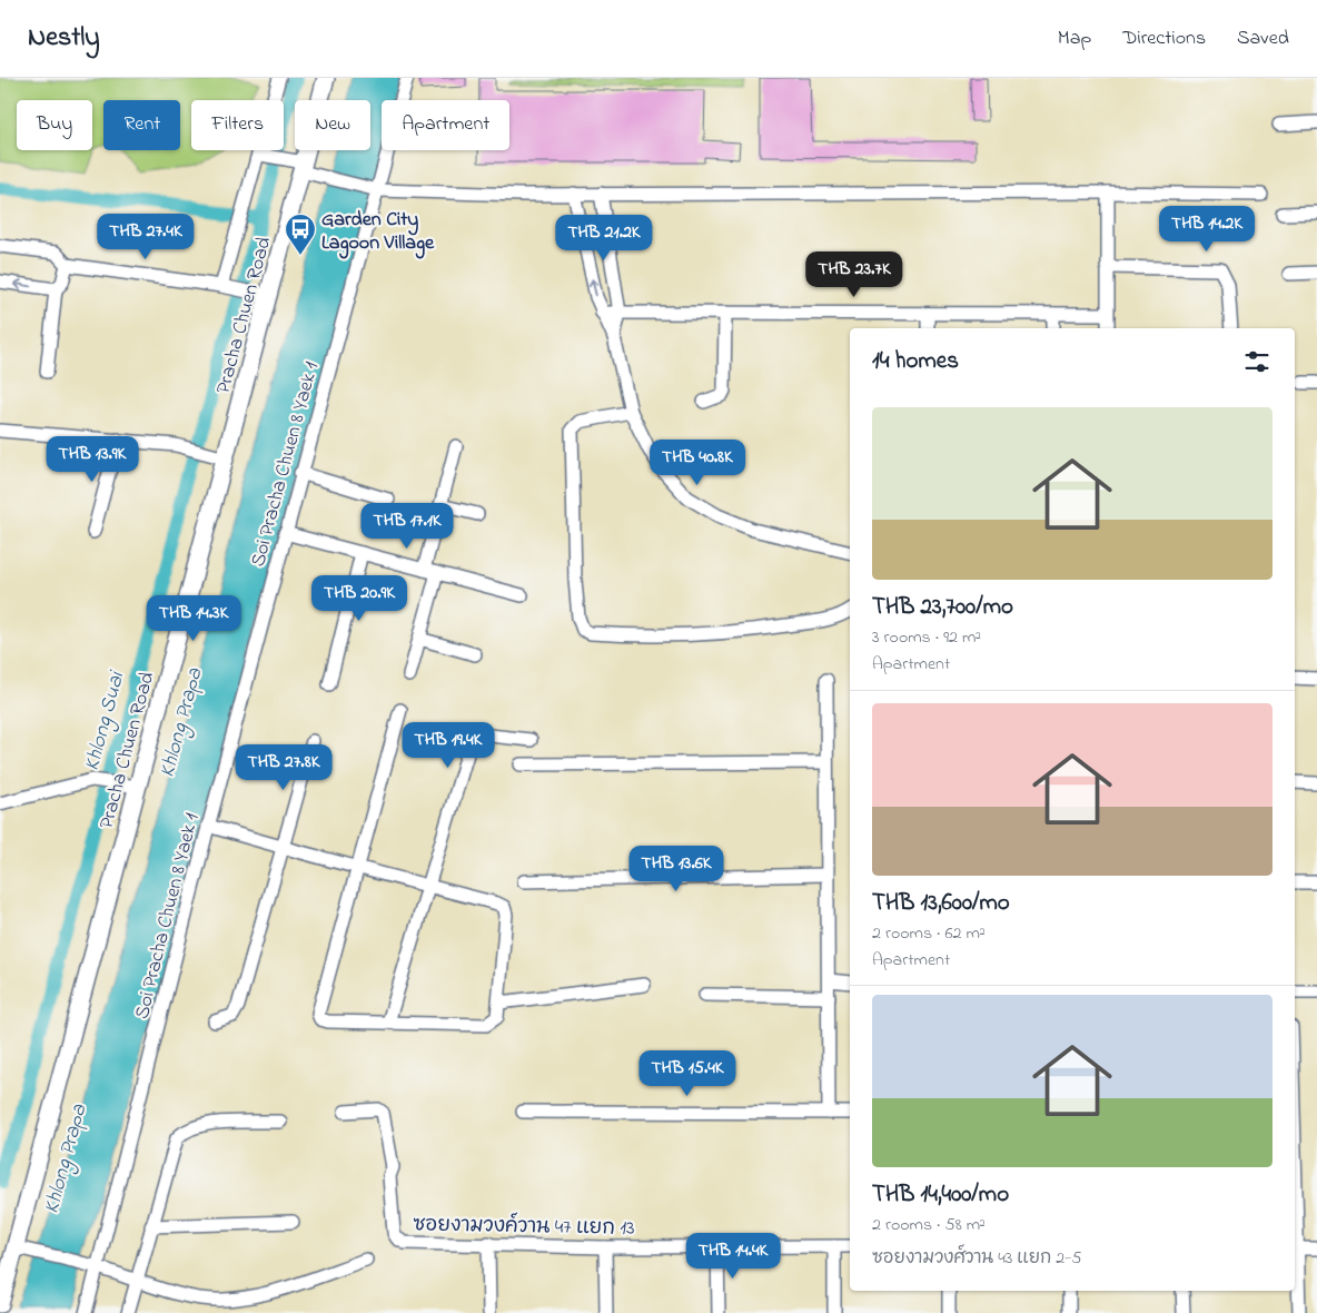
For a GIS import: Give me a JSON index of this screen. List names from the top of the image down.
{
  "streets": {
    "main road": ["Pracha Chuen Road"],
    "street": ["Soi Pracha Chuen 8 Yaek 1", "ซอยงามวงค์วาน 47 แยก 13"]
  },
  "water": ["Khlong Suai", "Khlong Prapa"],
  "places": {
    "bus stop": ["Garden City Lagoon Village"]
  },
  "page": {
    "header": "Nestly",
    "nav": ["Map", "Directions", "Saved"],
    "chip": [
      "Buy",
      "Rent",
      "Filters",
      "New",
      "Apartment"
    ],
    "price": [
      "THB 14.2K",
      "THB 27.4K",
      "THB 21.2K",
      "THB 23.7K",
      "THB 13.9K",
      "THB 40.8K",
      "THB 17.1K",
      "THB 20.9K",
      "THB 14.3K",
      "THB 19.4K",
      "THB 27.8K",
      "THB 13.6K",
      "THB 15.4K",
      "THB 14.4K"
    ],
    "heading": "14 homes",
    "list": [
      {
        "name": "THB 23,700/mo",
        "note": "3 rooms · 92 m² · Apartment"
      },
      {
        "name": "THB 13,600/mo",
        "note": "2 rooms · 62 m² · Apartment"
      },
      {
        "name": "THB 14,400/mo",
        "note": "2 rooms · 58 m² · ซอยงามวงศ์วาน 43 แยก 2-5"
      }
    ]
  }
}
